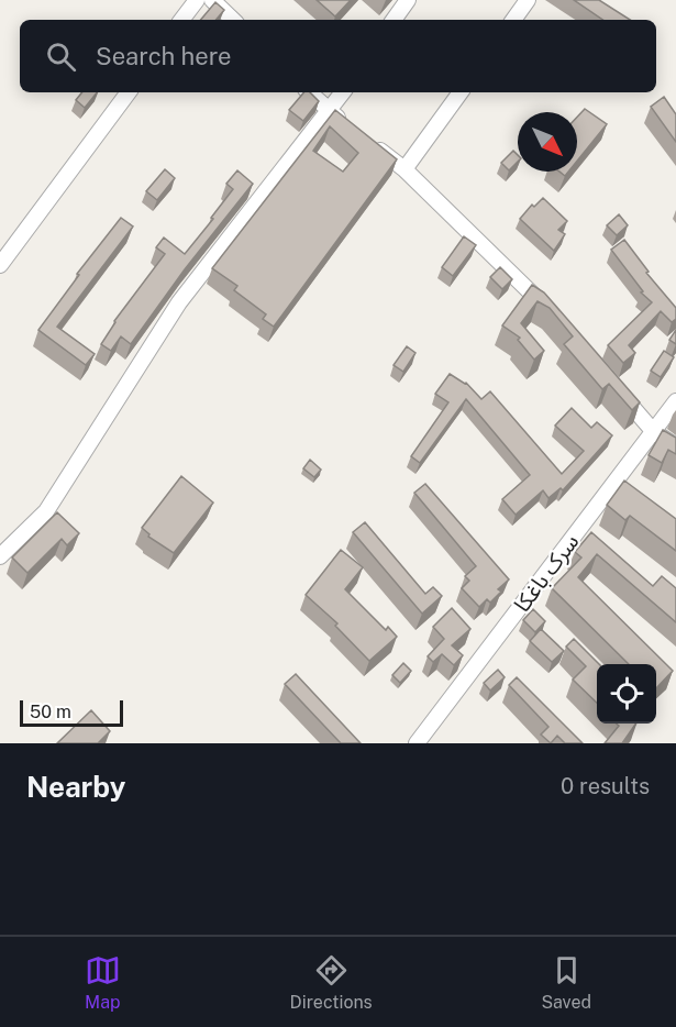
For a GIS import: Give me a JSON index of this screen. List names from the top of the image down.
{
  "streets": {
    "street": ["سرک باغکا"]
  },
  "scale_bar": "50 m",
  "north": "bottom right",
  "page": {
    "search": "Search here",
    "scale": "50 m",
    "heading": ["Nearby", "0 results"],
    "nav": ["Map", "Directions", "Saved"]
  }
}
